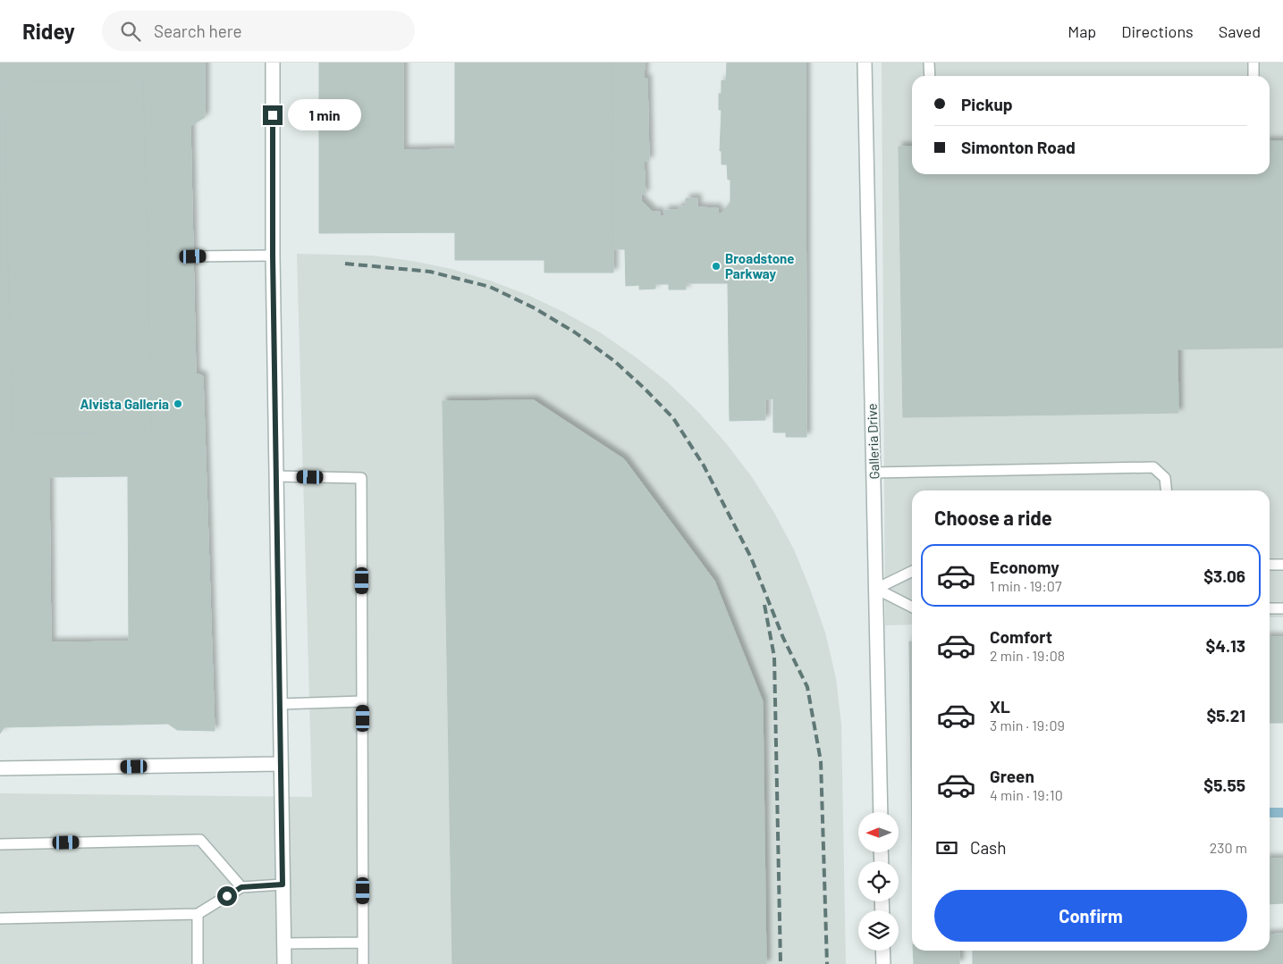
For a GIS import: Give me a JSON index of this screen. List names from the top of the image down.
{
  "streets": {
    "street": ["Galleria Drive"]
  },
  "places": ["Broadstone Parkway", "Alvista Galleria"],
  "north": "left",
  "page": {
    "header": "Ridey",
    "search": "Search here",
    "nav": ["Map", "Directions", "Saved"],
    "banner": ["Pickup", "Simonton Road"],
    "bubble": "1 min",
    "heading": "Choose a ride",
    "list": [
      {
        "name": "Economy",
        "note": "1 min · 19:07",
        "value": "$3.06"
      },
      {
        "name": "Comfort",
        "note": "2 min · 19:08",
        "value": "$4.13"
      },
      {
        "name": "XL",
        "note": "3 min · 19:09",
        "value": "$5.21"
      },
      {
        "name": "Green",
        "note": "4 min · 19:10",
        "value": "$5.55"
      }
    ],
    "pay": ["Cash", "230 m"],
    "buttons": "Confirm"
  }
}
